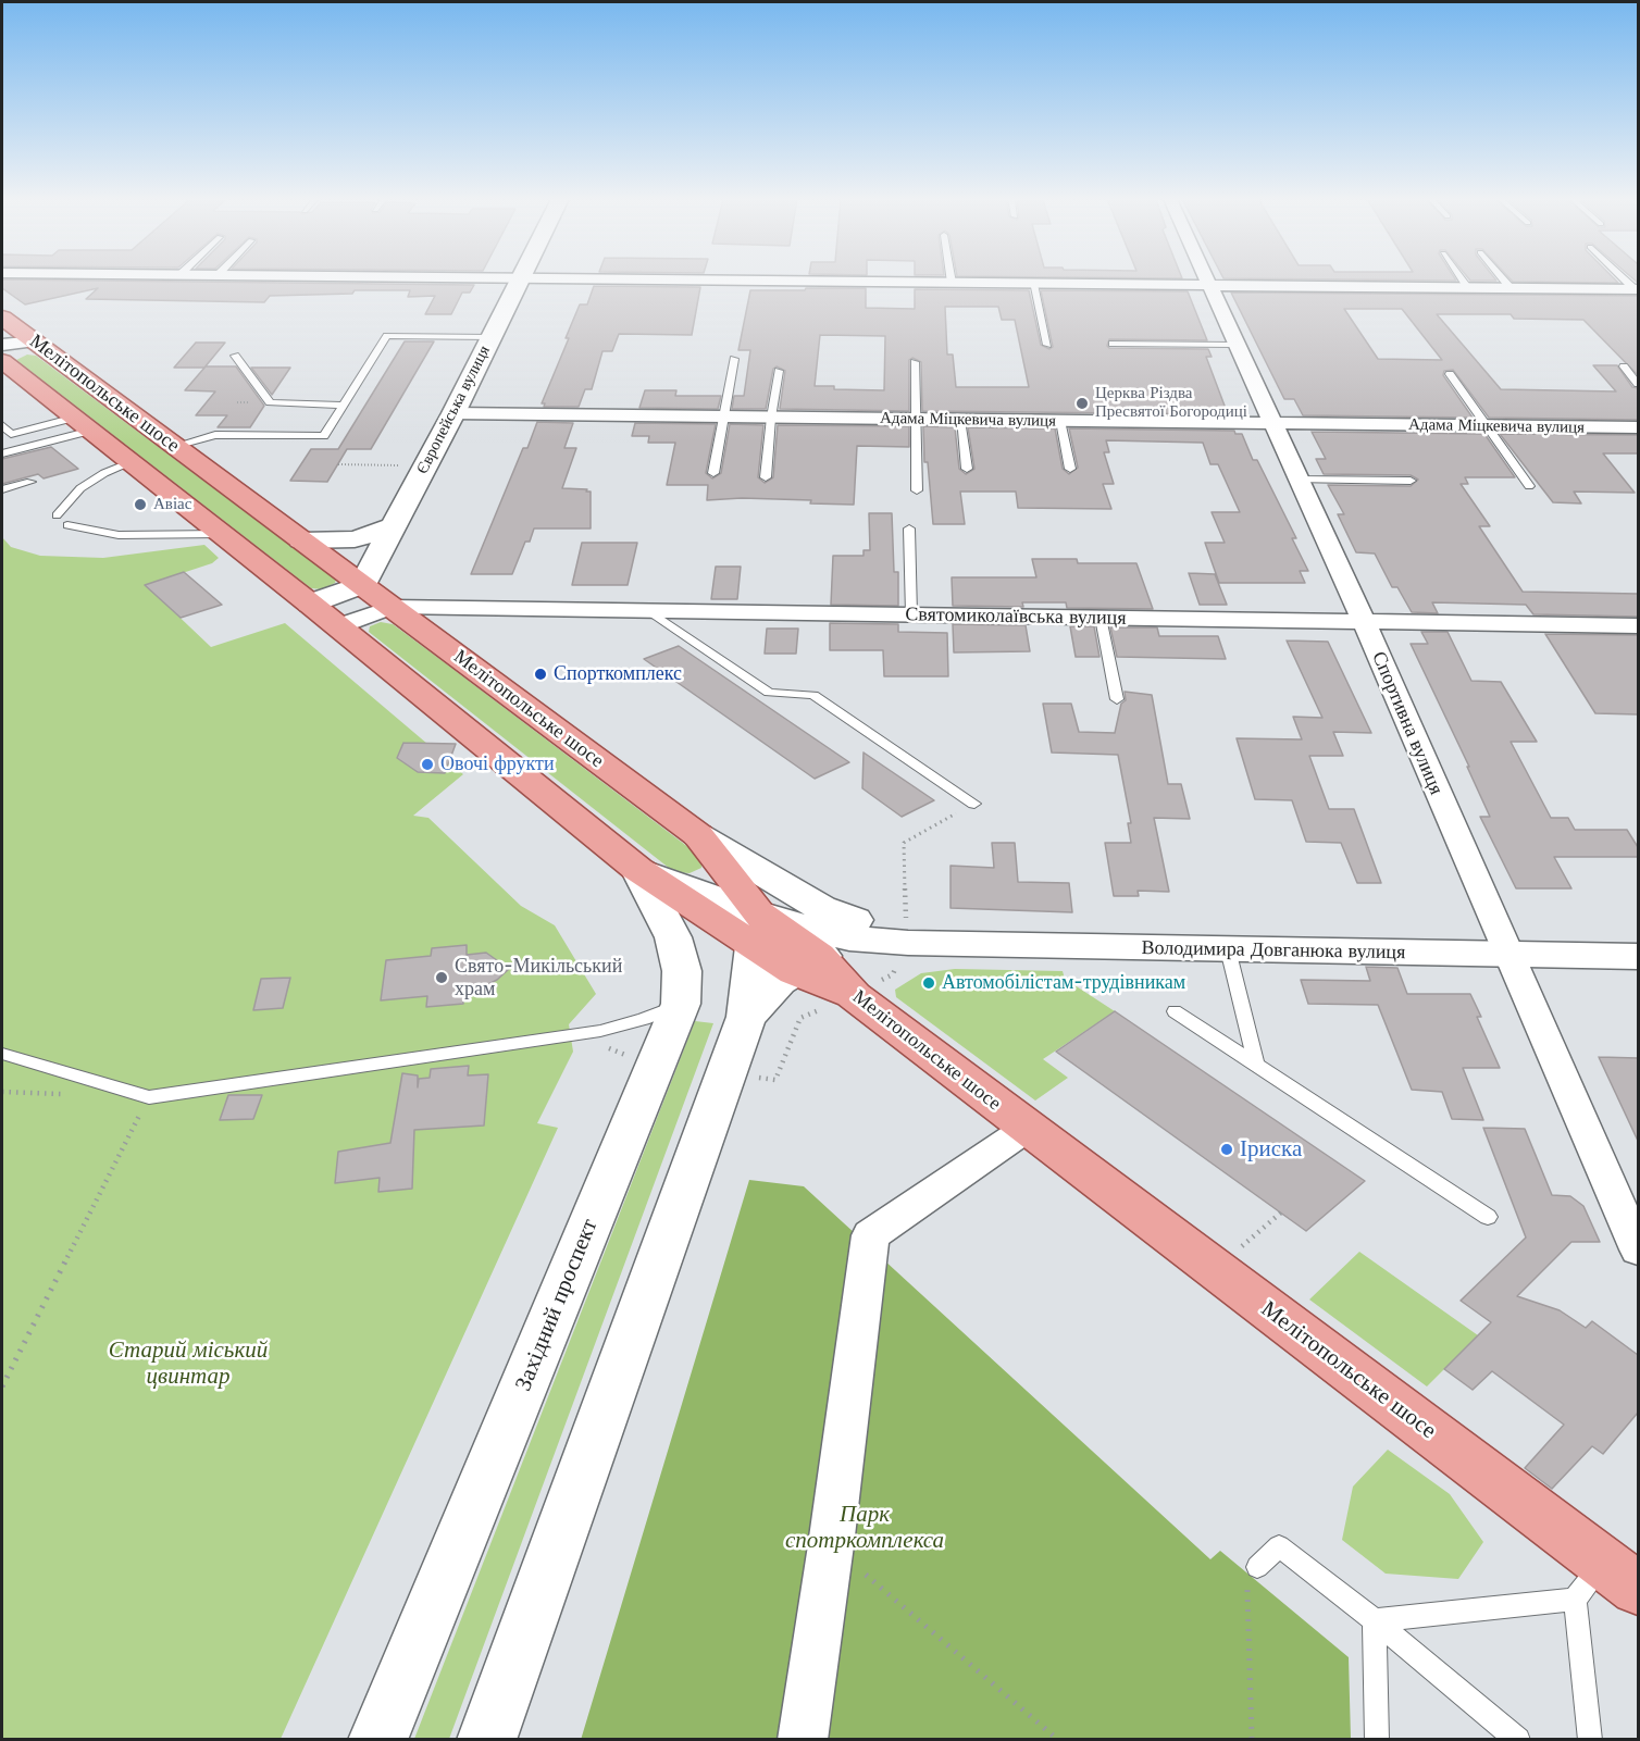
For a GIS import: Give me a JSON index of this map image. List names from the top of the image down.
{
  "streets": {
    "main road": [
      "Мелітопольське шосе",
      "Європейська вулиця",
      "Володимира Довганюка вулиця",
      "Західний проспект"
    ],
    "street": ["Адама Міцкевича вулиця", "Святомиколаївська вулиця", "Спортивна вулиця"]
  },
  "crossings": [
    ["Мелітопольське шосе", "Європейська вулиця"],
    ["Мелітопольське шосе", "Святомиколаївська вулиця"],
    ["Мелітопольське шосе", "Західний проспект"],
    ["Європейська вулиця", "Адама Міцкевича вулиця"],
    ["Адама Міцкевича вулиця", "Спортивна вулиця"],
    ["Святомиколаївська вулиця", "Спортивна вулиця"],
    ["Спортивна вулиця", "Володимира Довганюка вулиця"]
  ],
  "parks": ["Старий міський цвинтар", "Парк спотркомплекса"],
  "places": [
    "Церква Різдва Пресвятої Богородиці",
    "Авіас",
    "Спорткомплекс",
    "Овочі фрукти",
    "Свято-Микільський храм",
    "Автомобілістам-трудівникам",
    "Іриска"
  ]
}
